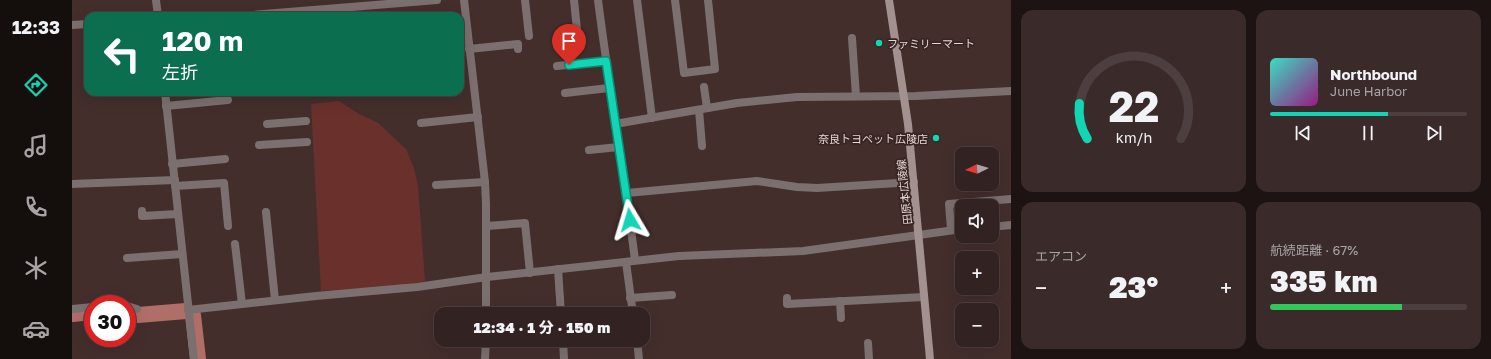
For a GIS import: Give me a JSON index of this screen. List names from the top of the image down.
{
  "streets": {
    "main road": ["田原本広陵線"]
  },
  "places": ["ファミリーマート", "奈良トヨペット広陵店"],
  "north": "left",
  "page": {
    "tabs": "12:33",
    "turn": ["120 m", "左折"],
    "song": ["Northbound", "June Harbor"],
    "map_buttons": ["+", "−"],
    "tile": [
      "エアコン",
      ["航続距離 · 67%", "335 km"]
    ],
    "heat": ["−", "23°", "+"],
    "limit": "30",
    "trip": "12:34 · 1 分 · 150 m",
    "gauge": ["22", "km/h"]
  }
}
